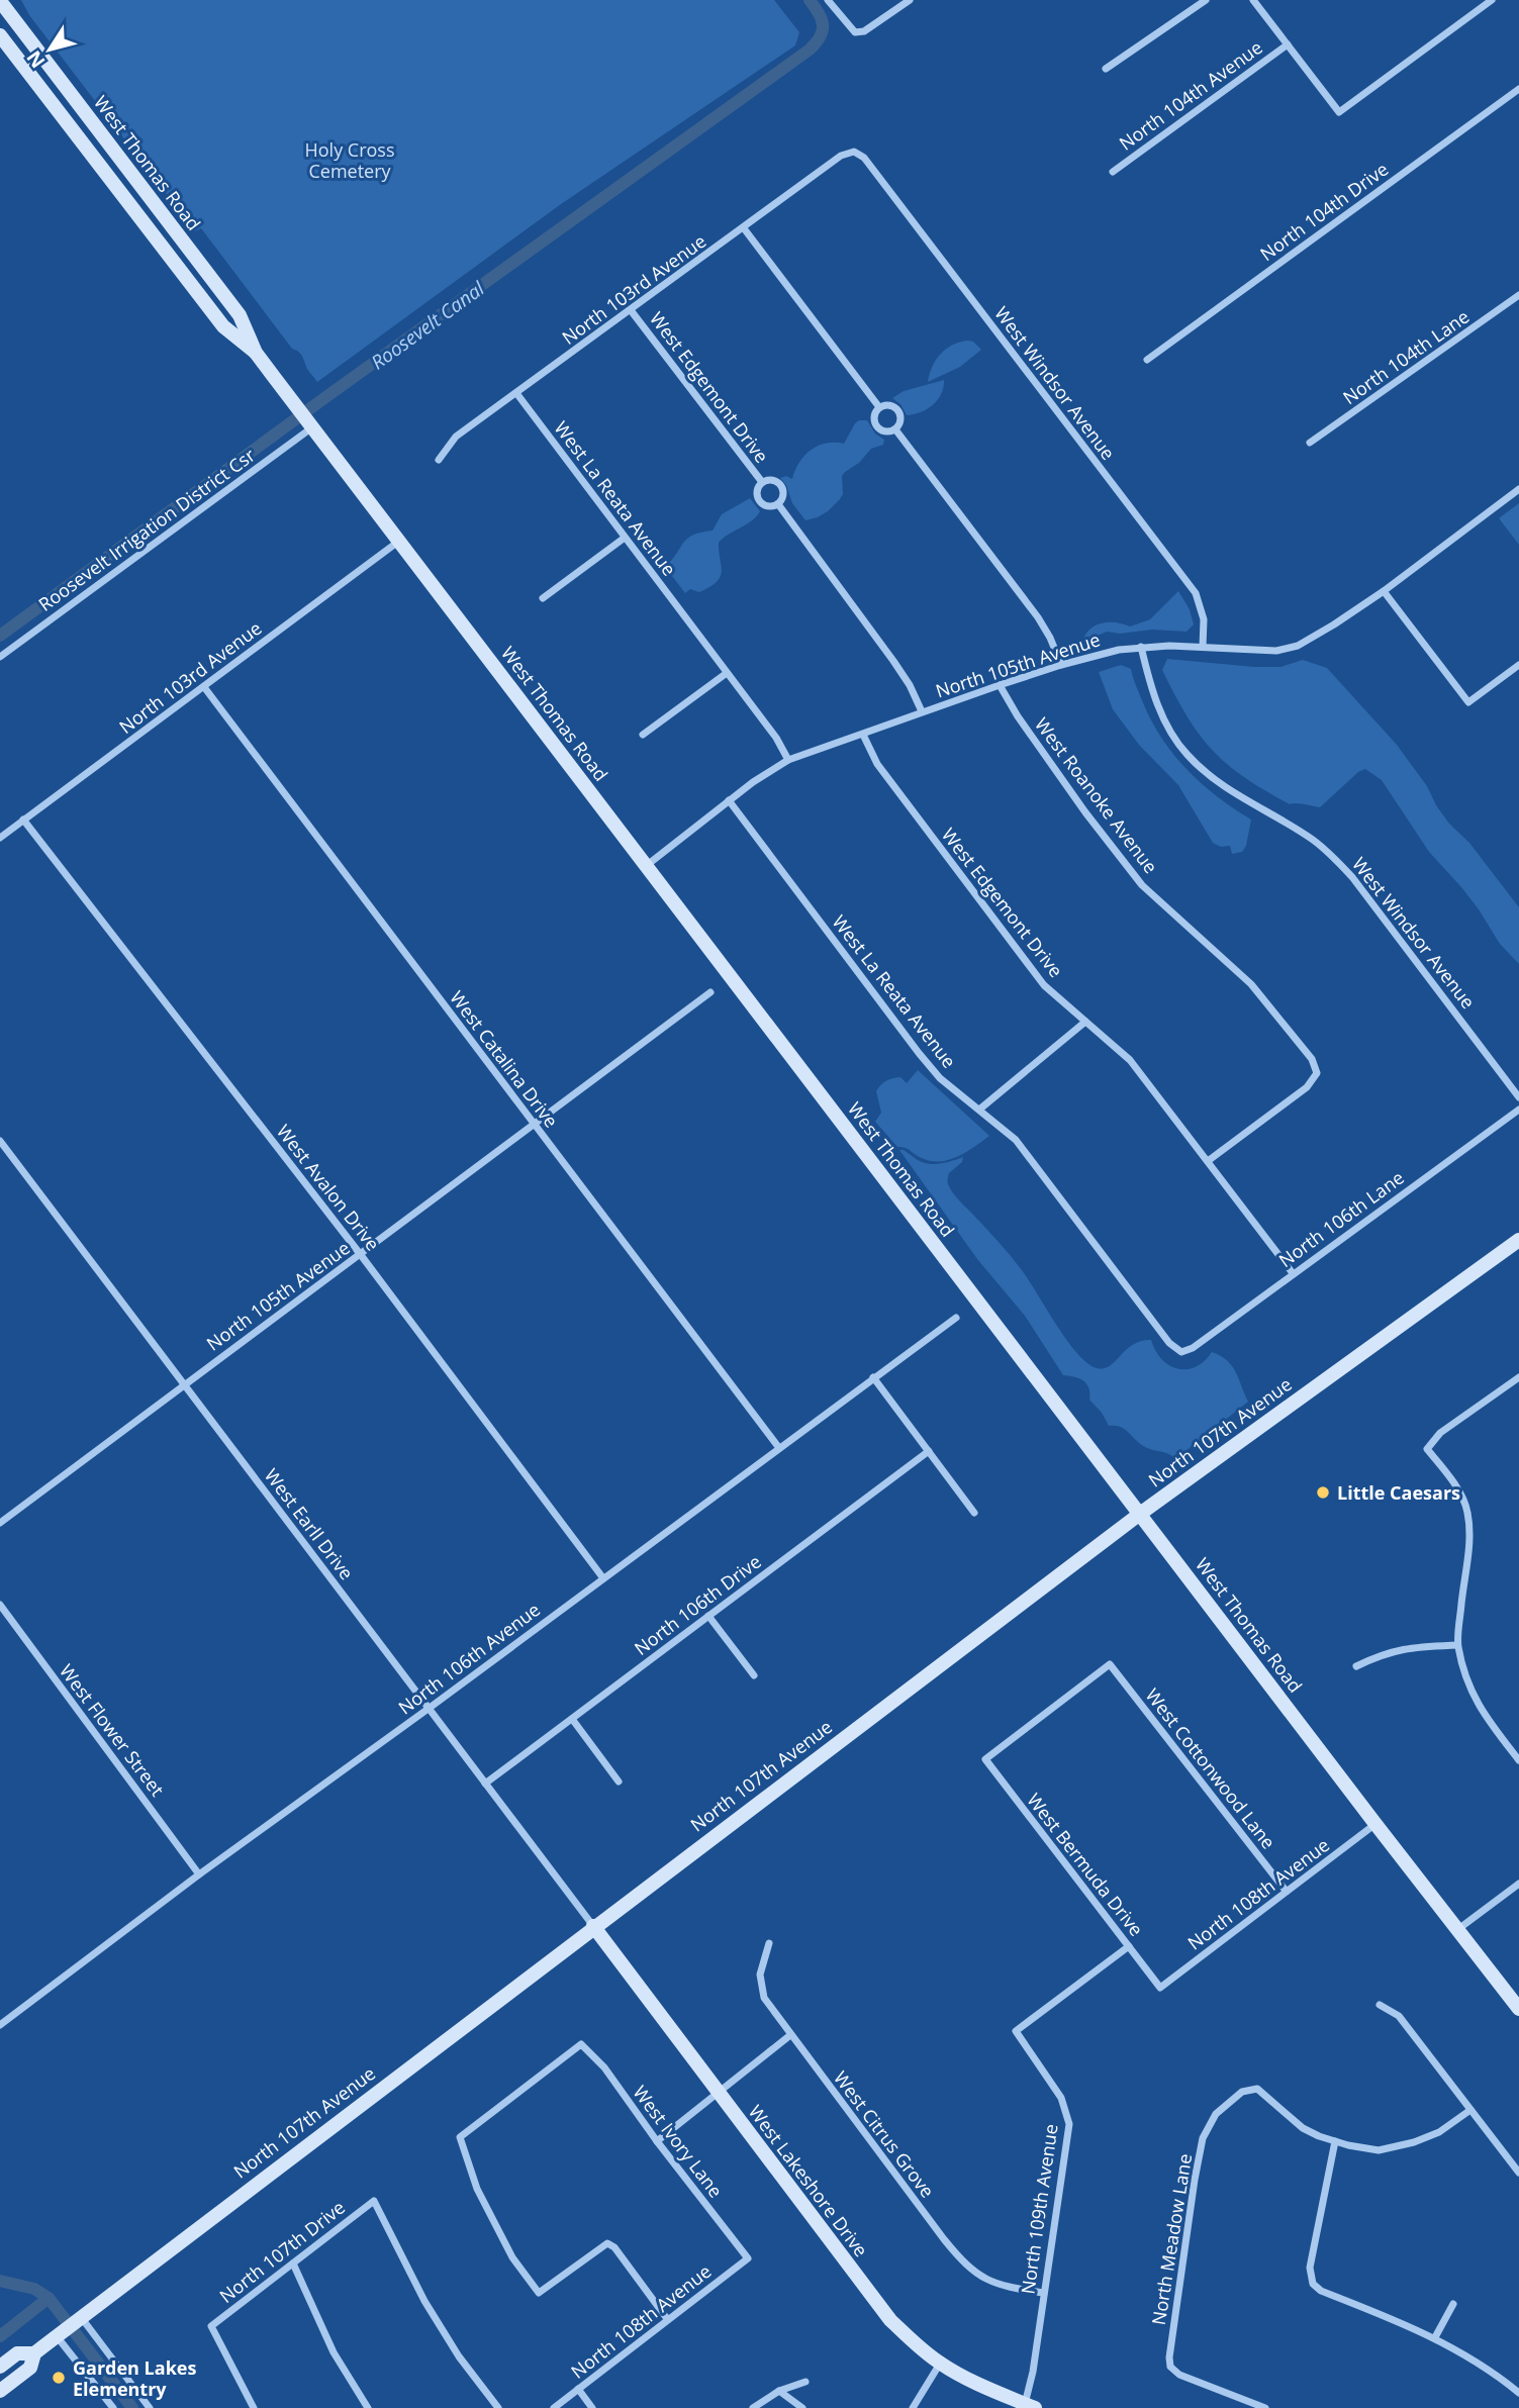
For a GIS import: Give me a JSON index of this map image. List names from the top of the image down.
{
  "streets": {
    "main road": ["West Thomas Road", "North 107th Avenue", "West Lakeshore Drive"],
    "street": [
      "North 104th Avenue",
      "North 104th Drive",
      "North 103rd Avenue",
      "North 104th Lane",
      "West Windsor Avenue",
      "West Edgemont Drive",
      "West La Reata Avenue",
      "Roosevelt Irrigation District Csr",
      "North 105th Avenue",
      "West Roanoke Avenue",
      "West Catalina Drive",
      "West Avalon Drive",
      "North 106th Lane",
      "West Earll Drive",
      "North 106th Drive",
      "North 106th Avenue",
      "West Flower Street",
      "West Cottonwood Lane",
      "West Bermuda Drive",
      "North 108th Avenue",
      "West Citrus Grove",
      "West Ivory Lane",
      "North 109th Avenue",
      "North Meadow Lane",
      "North 107th Drive"
    ]
  },
  "crossings": [
    ["West Thomas Road", "North 103rd Avenue"],
    ["West Thomas Road", "Roosevelt Irrigation District Csr"],
    ["West Thomas Road", "North 105th Avenue"],
    ["West Thomas Road", "North 107th Avenue"],
    ["West Thomas Road", "North 108th Avenue"],
    ["North 103rd Avenue", "West Windsor Avenue"],
    ["North 103rd Avenue", "West Edgemont Drive"],
    ["North 103rd Avenue", "West La Reata Avenue"],
    ["North 103rd Avenue", "West Catalina Drive"],
    ["North 103rd Avenue", "West Avalon Drive"],
    ["West Windsor Avenue", "North 105th Avenue"],
    ["West Edgemont Drive", "North 105th Avenue"],
    ["West Edgemont Drive", "West Roanoke Avenue"],
    ["West Edgemont Drive", "North 106th Lane"],
    ["West La Reata Avenue", "North 105th Avenue"],
    ["West La Reata Avenue", "North 106th Lane"],
    ["North 105th Avenue", "West Roanoke Avenue"],
    ["North 105th Avenue", "West Catalina Drive"],
    ["North 105th Avenue", "West Avalon Drive"],
    ["North 105th Avenue", "West Earll Drive"],
    ["West Catalina Drive", "North 106th Avenue"],
    ["West Avalon Drive", "North 106th Avenue"],
    ["North 107th Avenue", "West Earll Drive"],
    ["North 107th Avenue", "West Lakeshore Drive"],
    ["West Earll Drive", "North 106th Drive"],
    ["West Earll Drive", "North 106th Avenue"],
    ["West Earll Drive", "West Lakeshore Drive"],
    ["North 106th Avenue", "West Flower Street"],
    ["West Cottonwood Lane", "West Bermuda Drive"],
    ["West Cottonwood Lane", "North 108th Avenue"],
    ["West Bermuda Drive", "North 108th Avenue"],
    ["West Bermuda Drive", "North 109th Avenue"],
    ["North 108th Avenue", "West Ivory Lane"],
    ["West Citrus Grove", "North 109th Avenue"],
    ["West Lakeshore Drive", "North 109th Avenue"]
  ],
  "water": ["Roosevelt Canal"],
  "parks": ["Holy Cross Cemetery"],
  "places": ["Little Caesars", "Garden Lakes Elementry"],
  "north": "bottom left"
}
